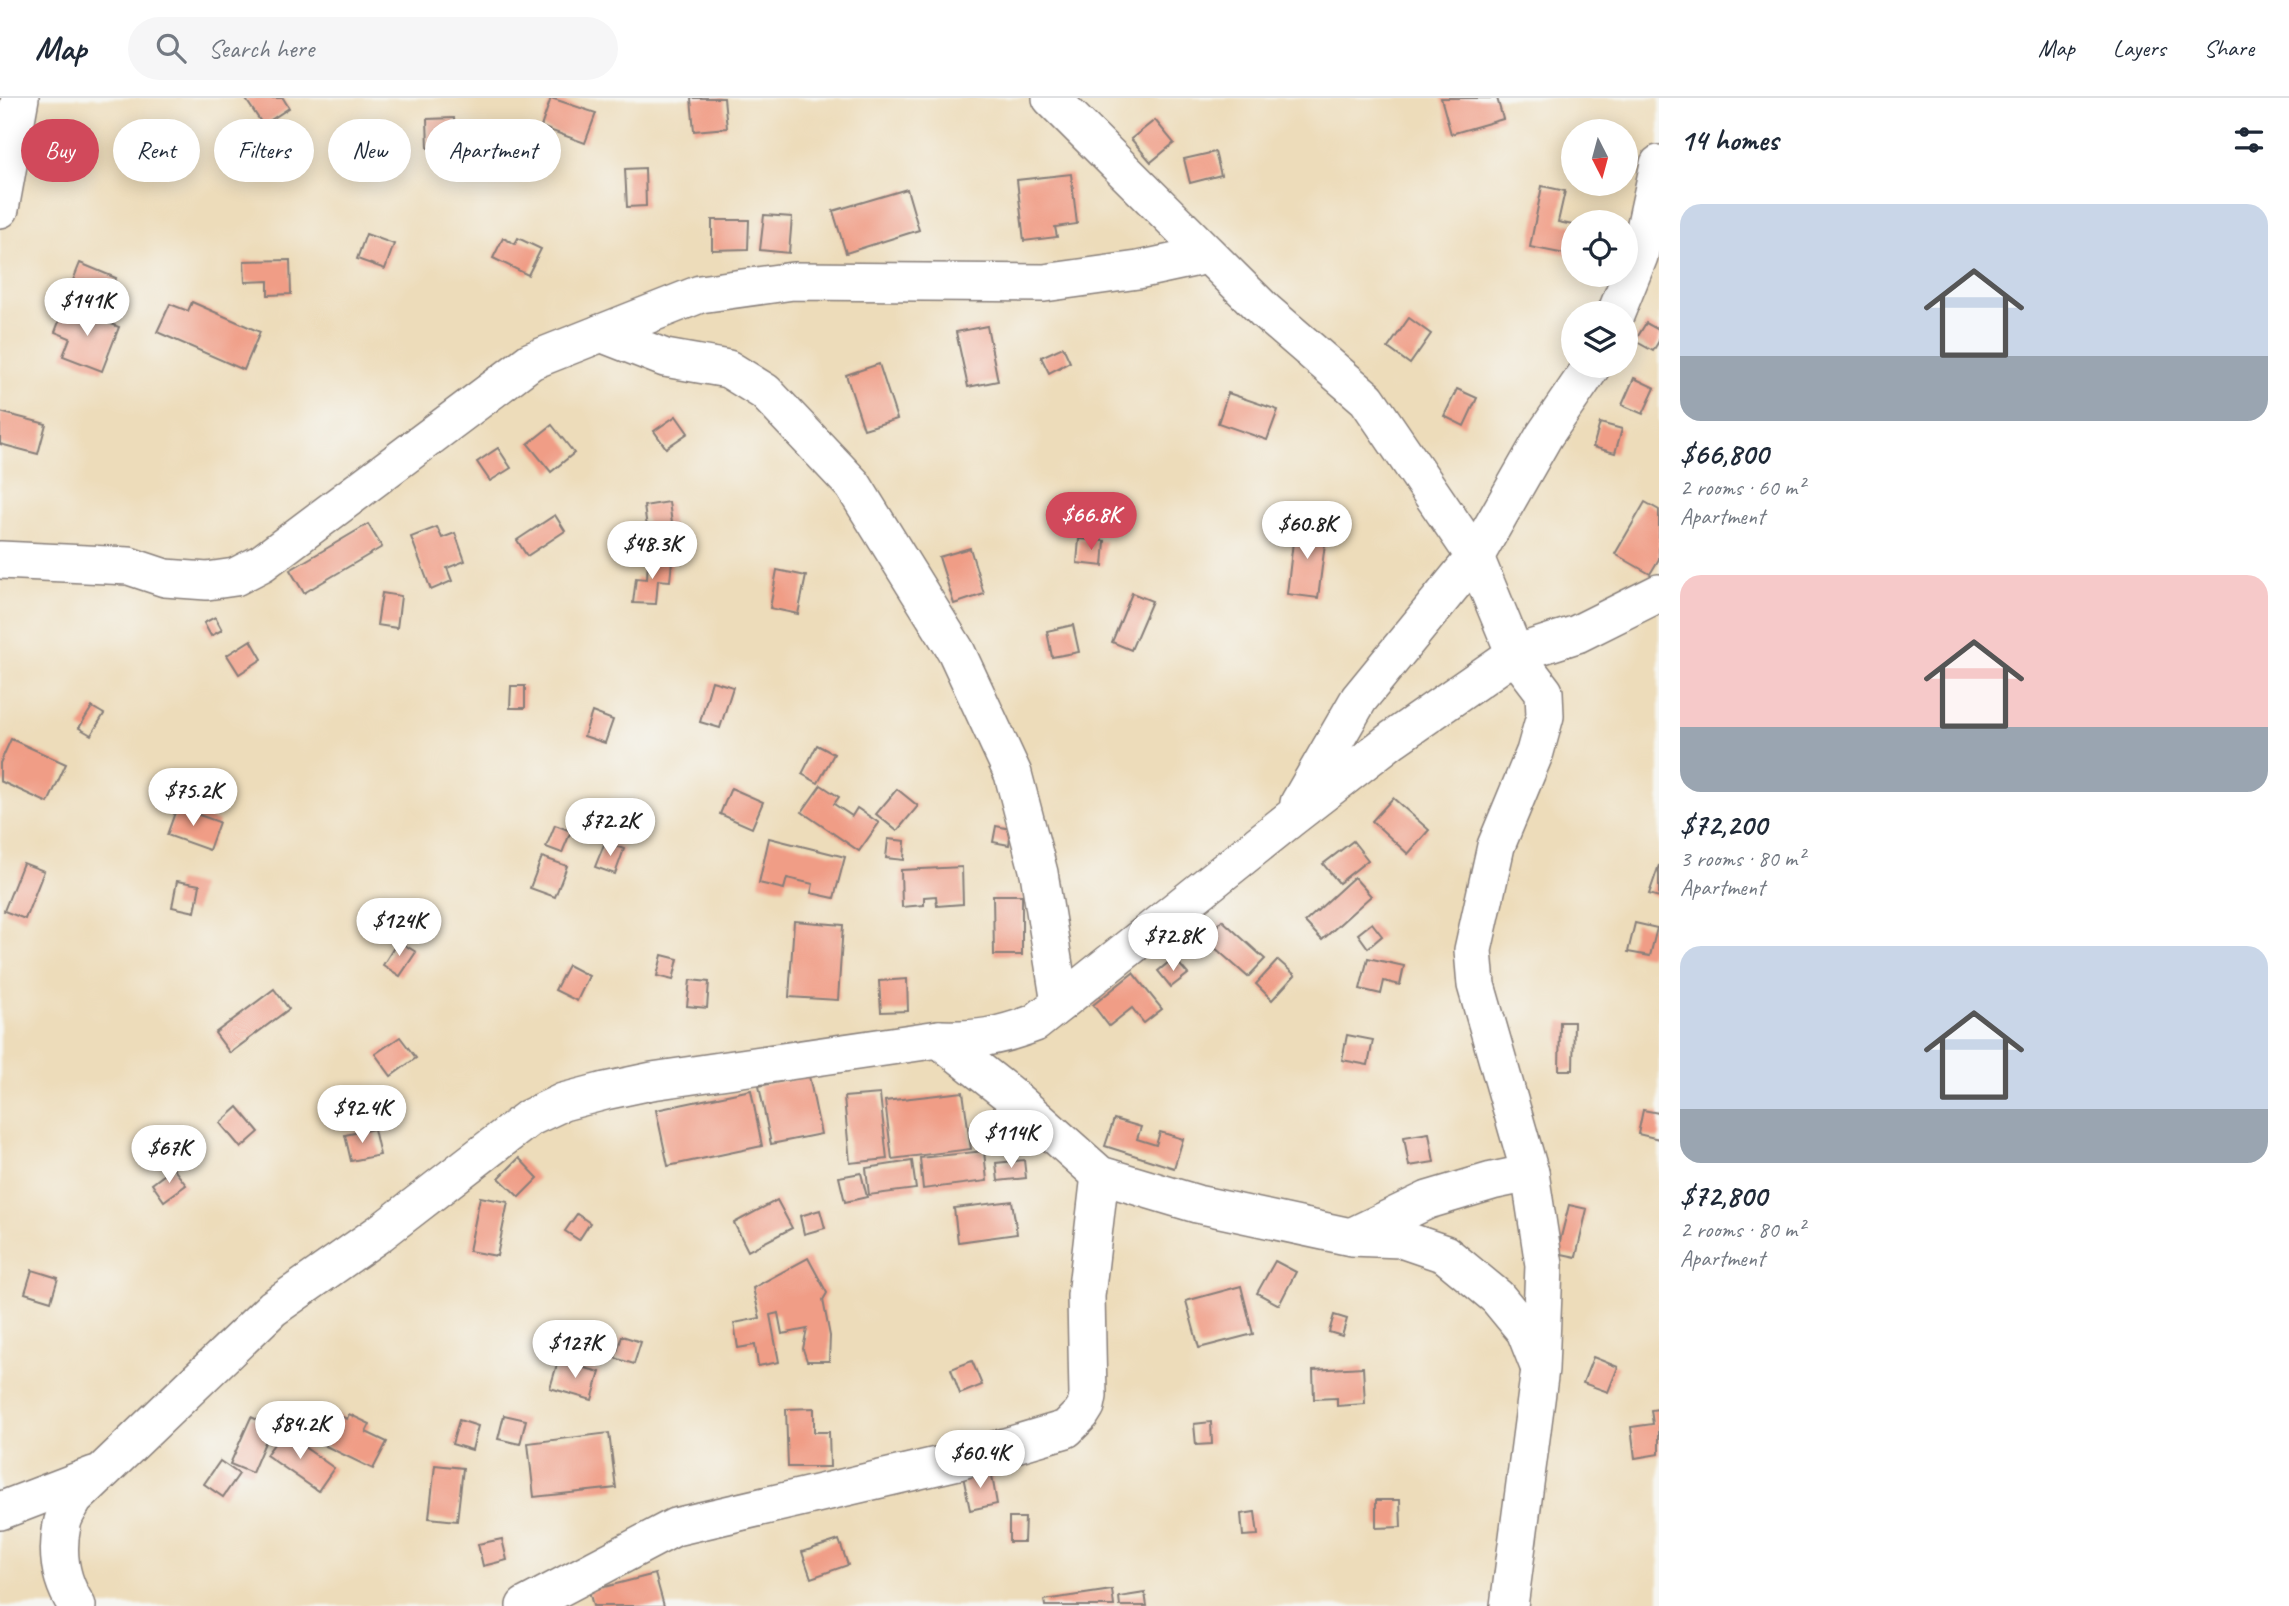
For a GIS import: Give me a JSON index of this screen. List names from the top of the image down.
{
  "north": "bottom",
  "page": {
    "header": "Map",
    "search": "Search here",
    "nav": ["Map", "Layers", "Share"],
    "heading": "14 homes",
    "chip": [
      "Buy",
      "Rent",
      "Filters",
      "New",
      "Apartment"
    ],
    "list": [
      {
        "name": "$66,800",
        "note": "2 rooms · 60 m² · Apartment"
      },
      {
        "name": "$72,200",
        "note": "3 rooms · 80 m² · Apartment"
      },
      {
        "name": "$72,800",
        "note": "2 rooms · 80 m² · Apartment"
      }
    ],
    "price": [
      "$141K",
      "$66.8K",
      "$60.8K",
      "$48.3K",
      "$75.2K",
      "$72.2K",
      "$124K",
      "$72.8K",
      "$92.4K",
      "$114K",
      "$67K",
      "$127K",
      "$84.2K",
      "$60.4K"
    ]
  }
}
